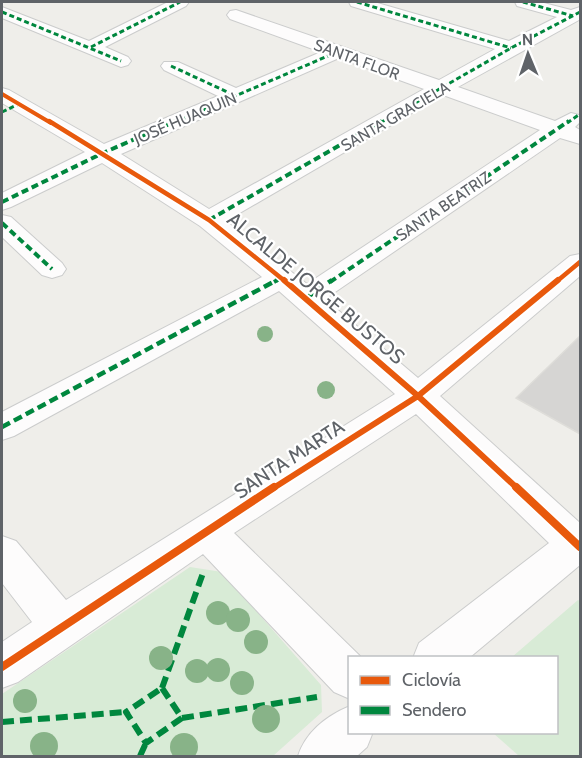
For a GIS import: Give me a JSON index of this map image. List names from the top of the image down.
{
  "streets": {
    "street": [
      "SANTA FLOR",
      "SANTA GRACIELA",
      "JOSÉ HUAQUIN",
      "SANTA BEATRIZ",
      "ALCALDE JORGE BUSTOS",
      "SANTA MARTA"
    ]
  },
  "crossings": [
    ["SANTA FLOR", "SANTA GRACIELA"],
    ["SANTA FLOR", "JOSÉ HUAQUIN"],
    ["SANTA FLOR", "SANTA BEATRIZ"],
    ["SANTA GRACIELA", "ALCALDE JORGE BUSTOS"],
    ["JOSÉ HUAQUIN", "ALCALDE JORGE BUSTOS"],
    ["SANTA BEATRIZ", "ALCALDE JORGE BUSTOS"],
    ["ALCALDE JORGE BUSTOS", "SANTA MARTA"]
  ],
  "legend": ["Ciclovía", "Sendero"],
  "north": "top"
}
